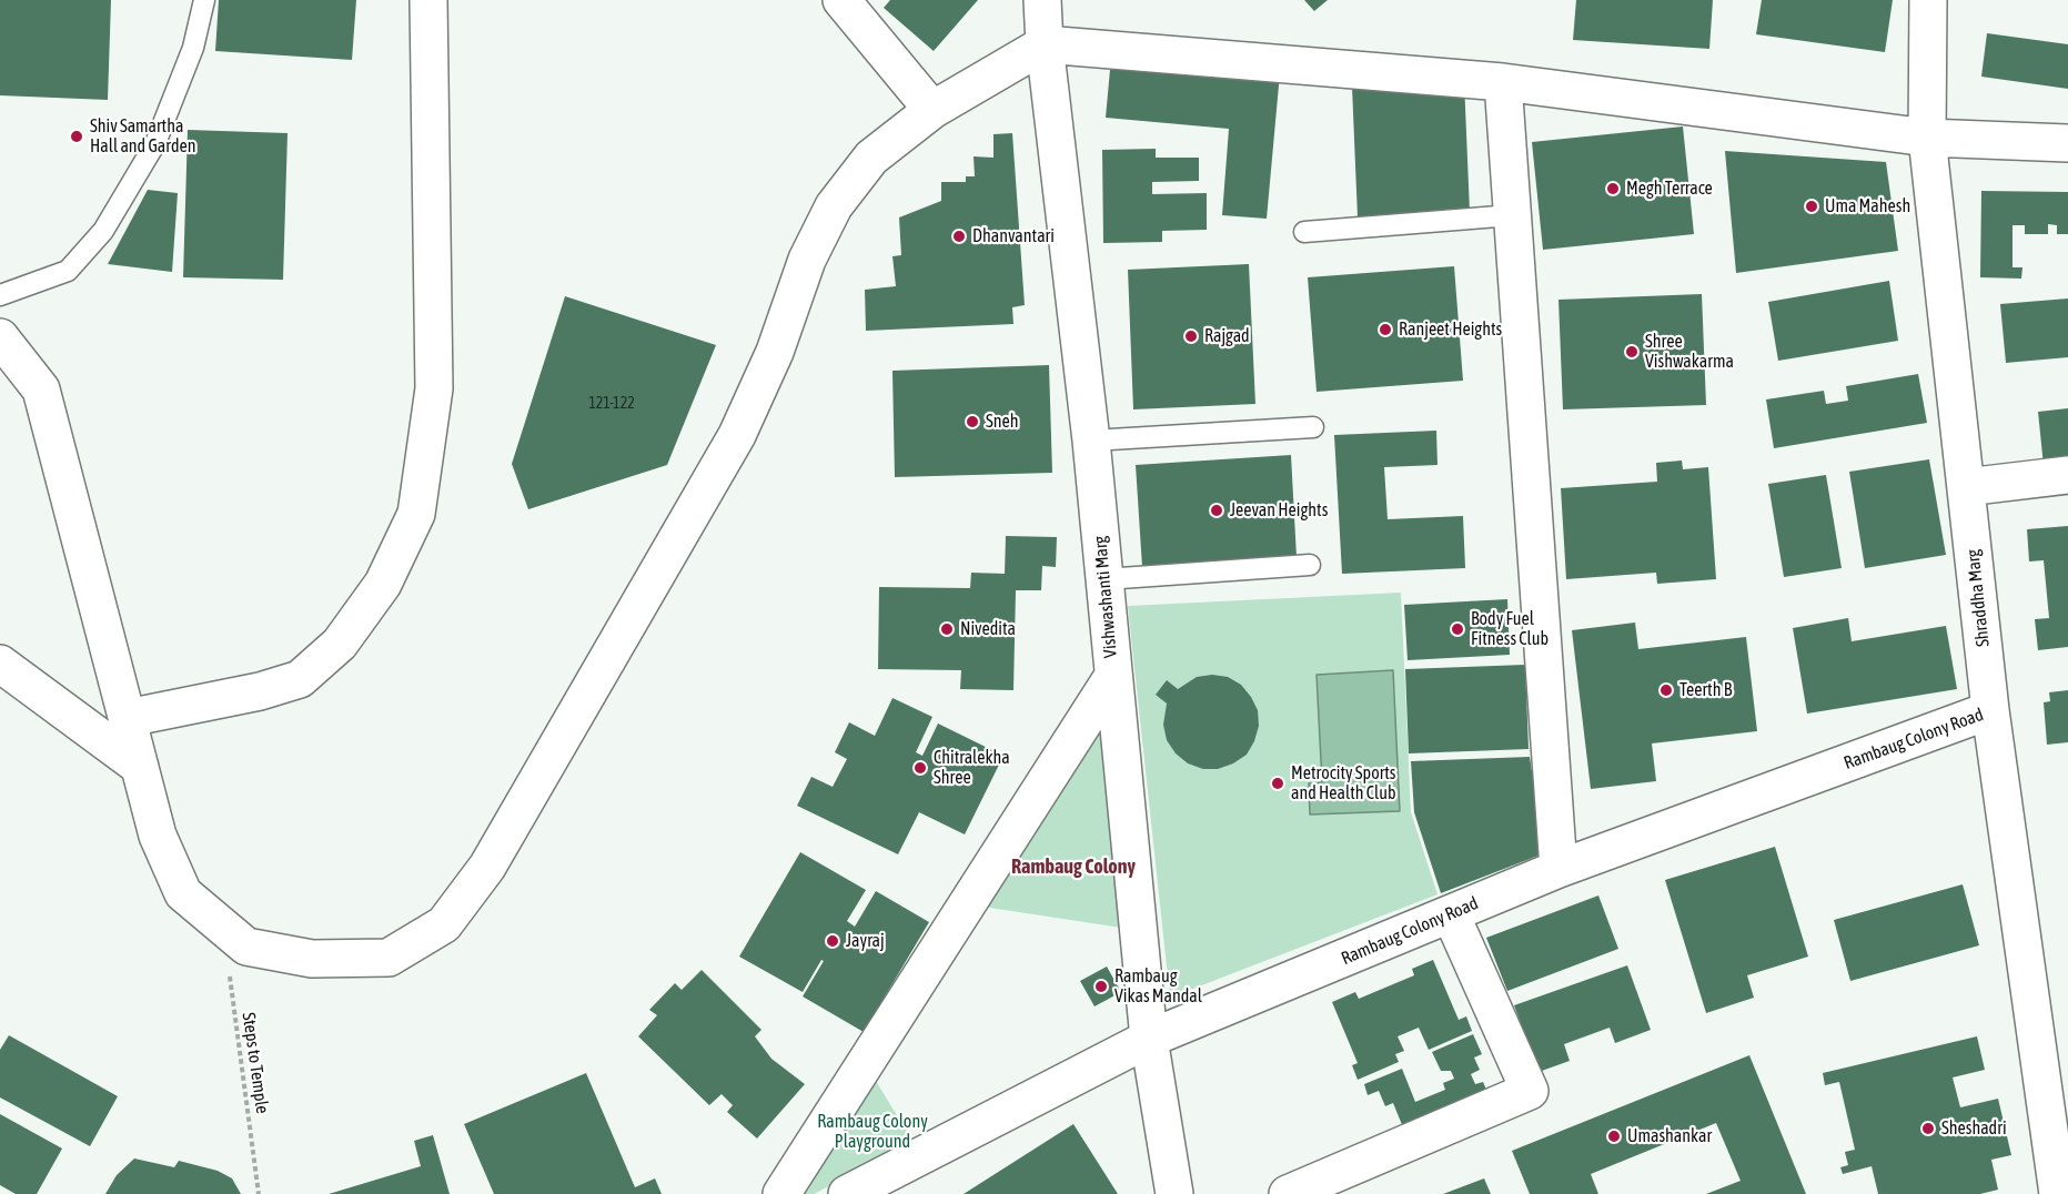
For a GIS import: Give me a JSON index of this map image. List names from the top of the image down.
{
  "streets": {
    "street": ["Vishwashanti Marg", "Shraddha Marg", "Rambaug Colony Road"],
    "path": ["Steps to Temple"]
  },
  "crossings": [
    ["Vishwashanti Marg", "Rambaug Colony Road"],
    ["Shraddha Marg", "Rambaug Colony Road"]
  ],
  "districts": ["Rambaug Colony"],
  "parks": ["Rambaug Colony Playground"],
  "places": [
    "Shiv Samartha Hall and Garden",
    "Megh Terrace",
    "Uma Mahesh",
    "Dhanvantari",
    "Ranjeet Heights",
    "Rajgad",
    "Shree Vishwakarma",
    "Sneh",
    "Jeevan Heights",
    "Nivedita",
    "Body Fuel Fitness Club",
    "Teerth B",
    "Chitralekha Shree",
    "Metrocity Sports and Health Club",
    "Jayraj",
    "Rambaug Vikas Mandal",
    "Sheshadri",
    "Umashankar"
  ],
  "house_numbers": ["121-122"]
}
